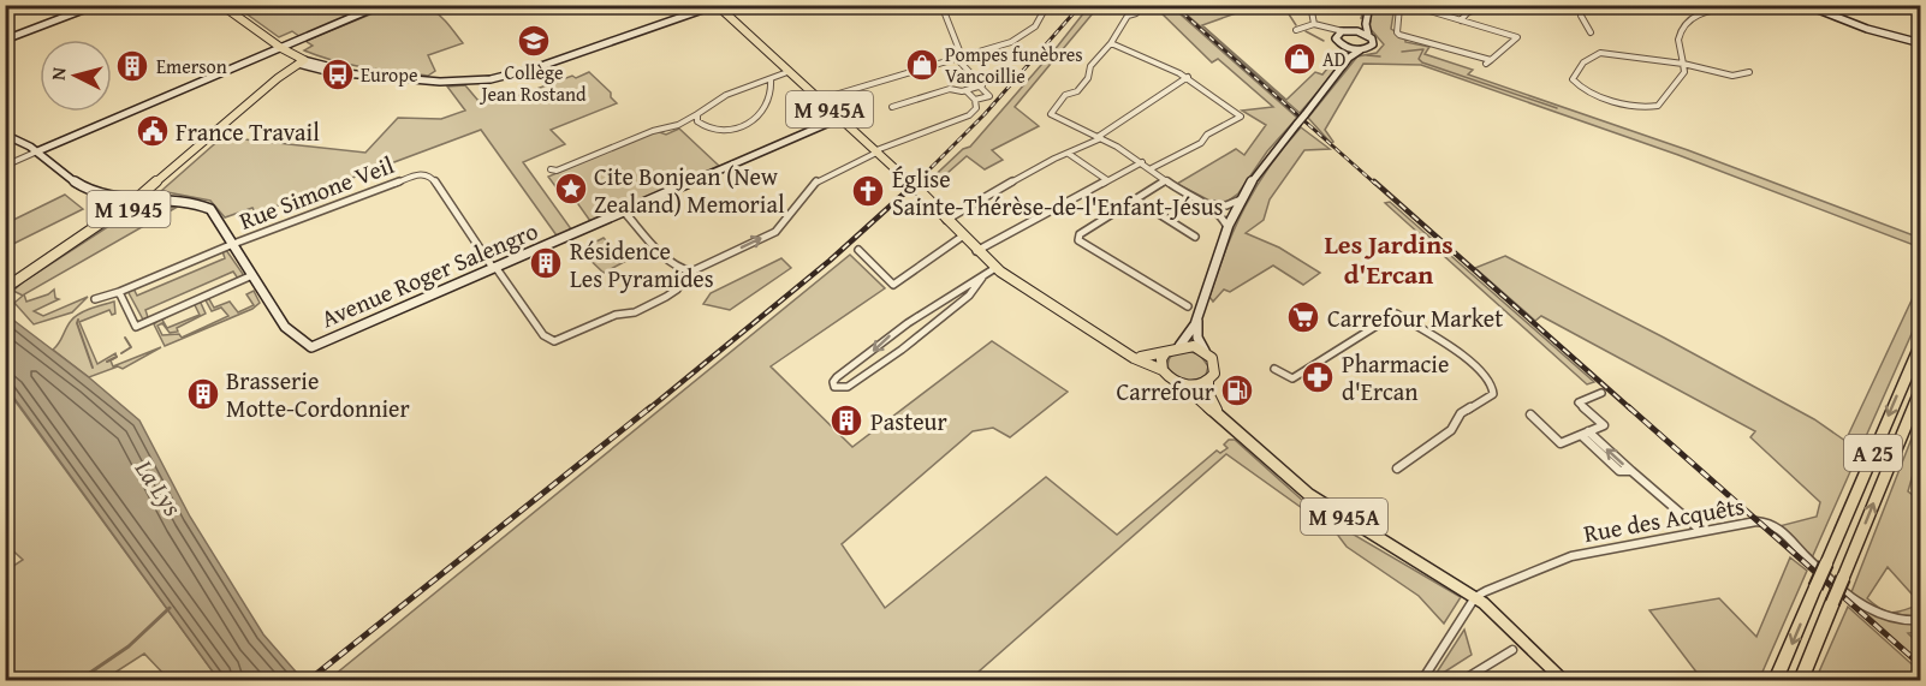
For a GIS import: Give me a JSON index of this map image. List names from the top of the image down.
{
  "streets": {
    "highway": ["A 25"],
    "main road": ["M 945A", "M 1945"],
    "street": ["Rue Simone Veil", "Avenue Roger Salengro", "Rue des Acquêts"]
  },
  "crossings": [
    ["M 945A", "Avenue Roger Salengro"],
    ["M 945A", "Rue des Acquêts"],
    ["Rue Simone Veil", "Avenue Roger Salengro"]
  ],
  "districts": ["Les Jardins d'Ercan"],
  "water": ["La Lys"],
  "places": {
    "school or university": ["Collège Jean Rostand"],
    "shop": ["AD", "Pompes funèbres Vancoillie"],
    "building": [
      "Emerson",
      "Résidence Les Pyramides",
      "Brasserie Motte-Cordonnier",
      "Pasteur"
    ],
    "bus stop": ["Europe"],
    "public building": ["France Travail"],
    "place": ["Cite Bonjean (New Zealand) Memorial"],
    "church": ["Église Sainte-Thérèse-de-l'Enfant-Jésus"],
    "supermarket": ["Carrefour Market"],
    "pharmacy": ["Pharmacie d'Ercan"],
    "fuel station": ["Carrefour"]
  },
  "north": "left"
}
